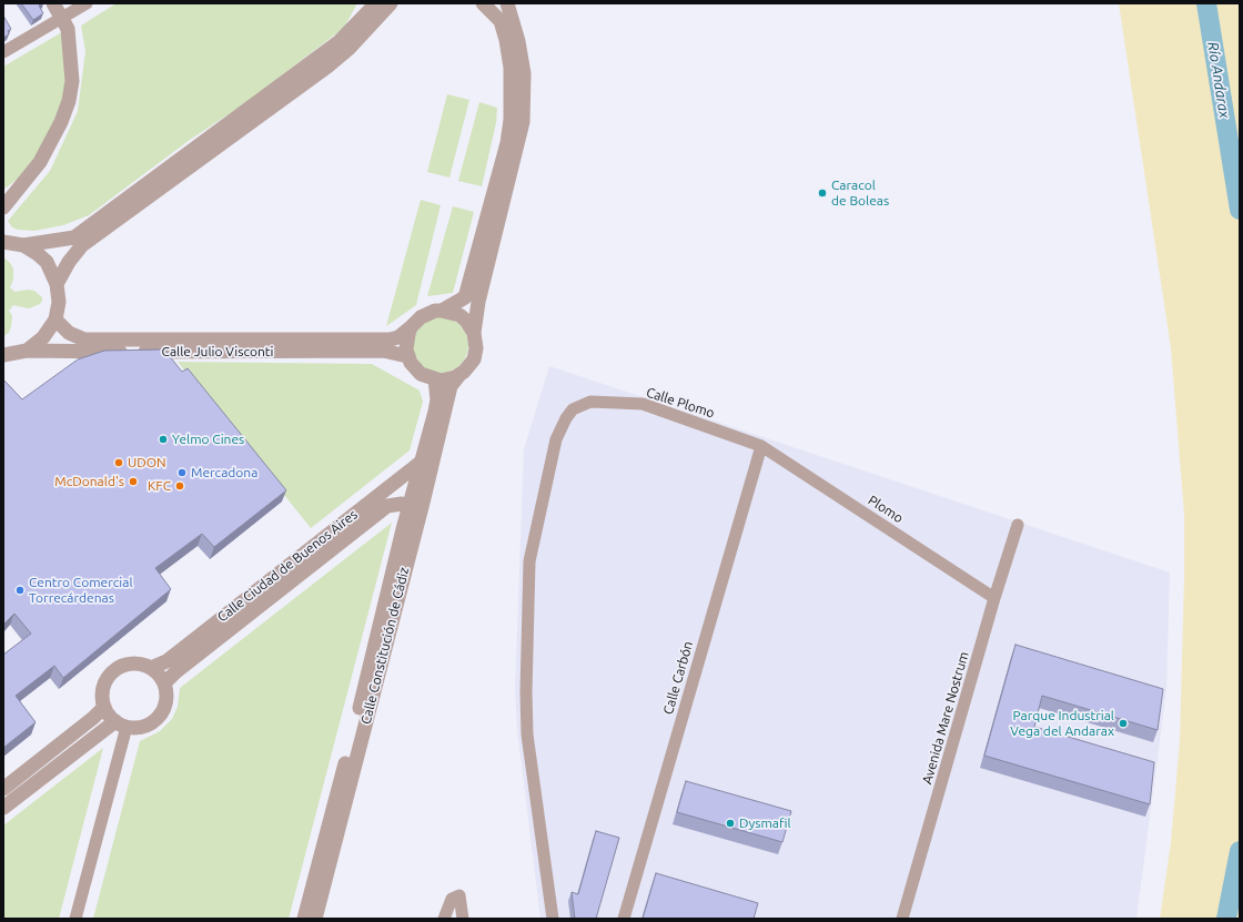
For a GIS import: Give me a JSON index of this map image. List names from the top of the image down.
{
  "streets": {
    "street": [
      "Calle Julio Visconti",
      "Calle Plomo",
      "Plomo",
      "Calle Ciudad de Buenos Aires",
      "Calle Constitución de Cádiz",
      "Calle Carbón",
      "Avenida Mare Nostrum"
    ]
  },
  "crossings": [
    ["Calle Julio Visconti", "Calle Constitución de Cádiz"],
    ["Calle Plomo", "Plomo"],
    ["Calle Plomo", "Calle Carbón"],
    ["Plomo", "Calle Carbón"],
    ["Plomo", "Avenida Mare Nostrum"],
    ["Calle Ciudad de Buenos Aires", "Calle Constitución de Cádiz"]
  ],
  "water": ["Río Andarax"],
  "places": [
    "Caracol de Boleas",
    "Yelmo Cines",
    "UDON",
    "Mercadona",
    "McDonald's",
    "KFC",
    "Centro Comercial Torrecárdenas",
    "Parque Industrial Vega del Andarax",
    "Dysmafil"
  ]
}
